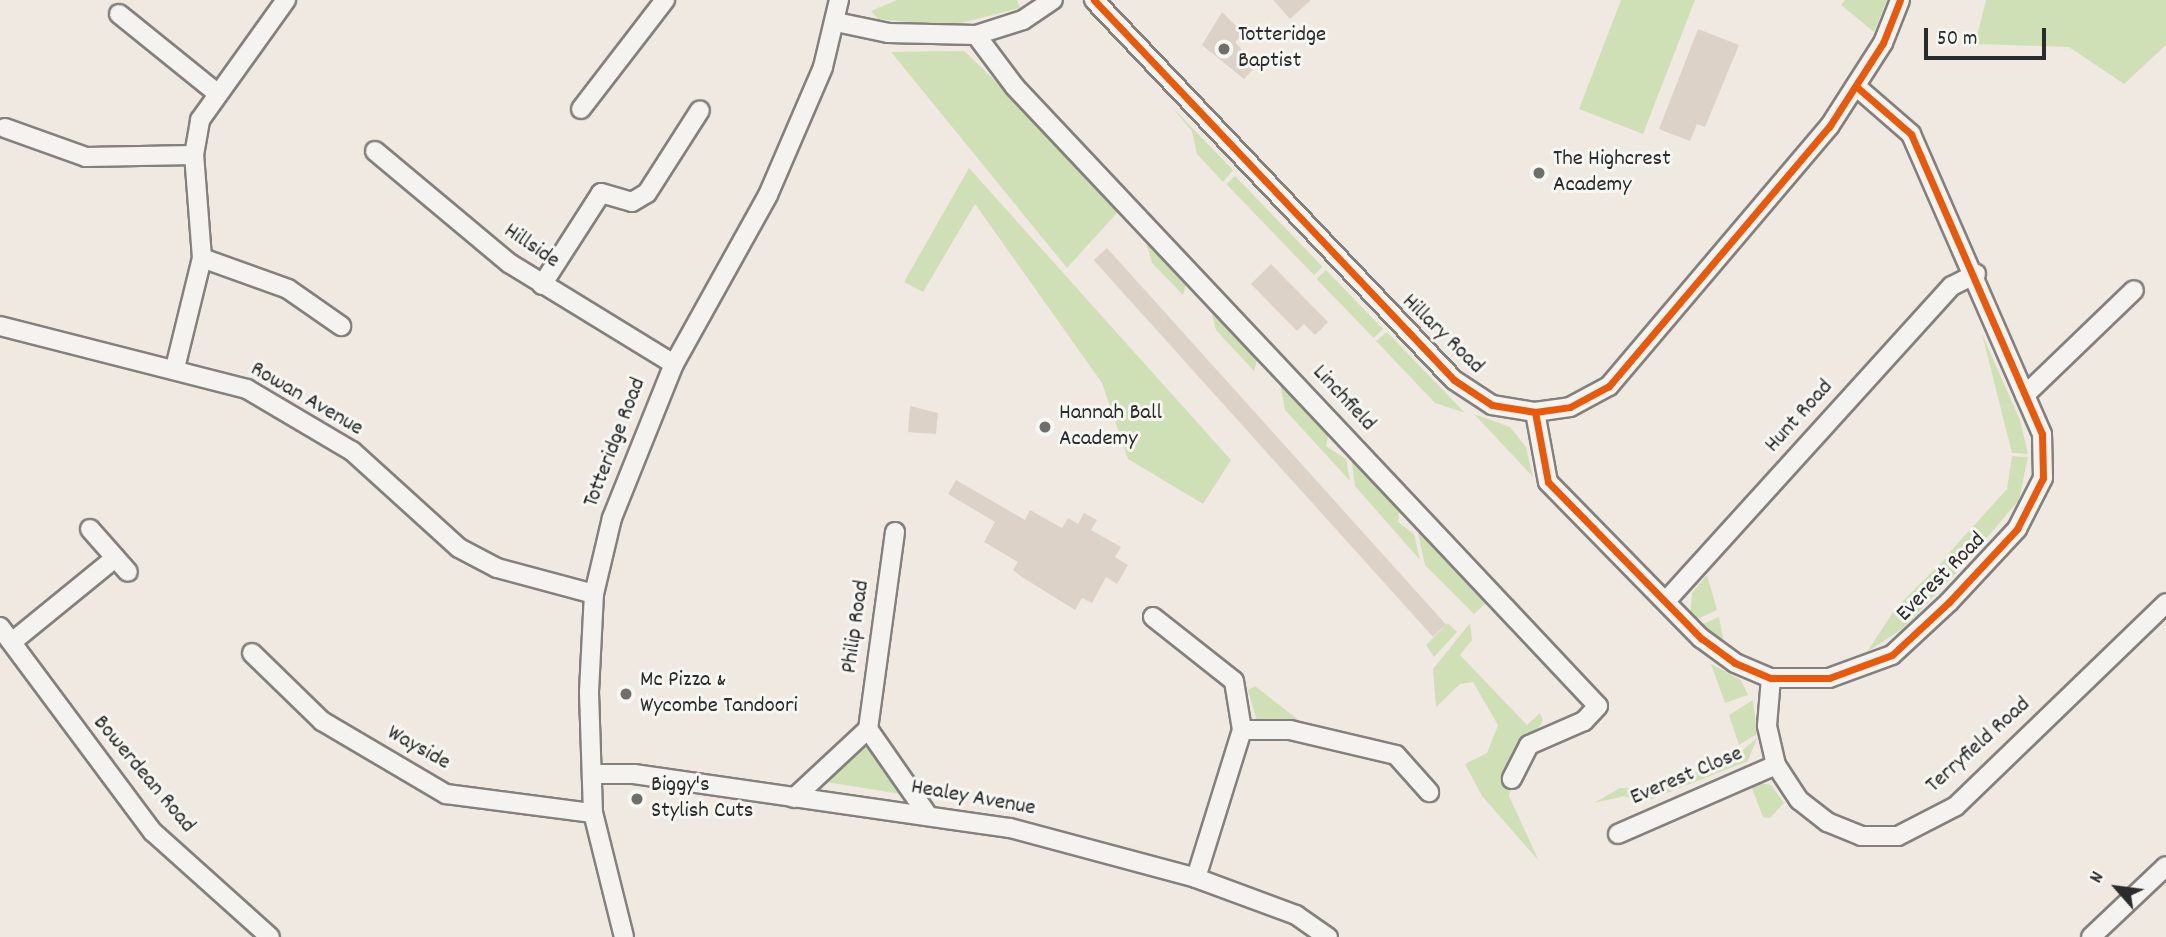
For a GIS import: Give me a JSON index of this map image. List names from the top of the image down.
{
  "streets": {
    "street": [
      "Hillside",
      "Hillary Road",
      "Linchfield",
      "Rowan Avenue",
      "Hunt Road",
      "Totteridge Road",
      "Everest Road",
      "Philip Road",
      "Terryfield Road",
      "Wayside",
      "Bowerdean Road",
      "Everest Close",
      "Healey Avenue"
    ]
  },
  "crossings": [
    ["Hillside", "Totteridge Road"],
    ["Hillary Road", "Everest Road"],
    ["Rowan Avenue", "Totteridge Road"],
    ["Hunt Road", "Everest Road"],
    ["Totteridge Road", "Wayside"],
    ["Totteridge Road", "Healey Avenue"],
    ["Everest Road", "Terryfield Road"],
    ["Terryfield Road", "Everest Close"]
  ],
  "places": [
    "Totteridge Baptist",
    "The Highcrest Academy",
    "Hannah Ball Academy",
    "Mc Pizza & Wycombe Tandoori",
    "Biggy's Stylish Cuts"
  ],
  "scale_bar": "50 m",
  "north": "top left"
}
